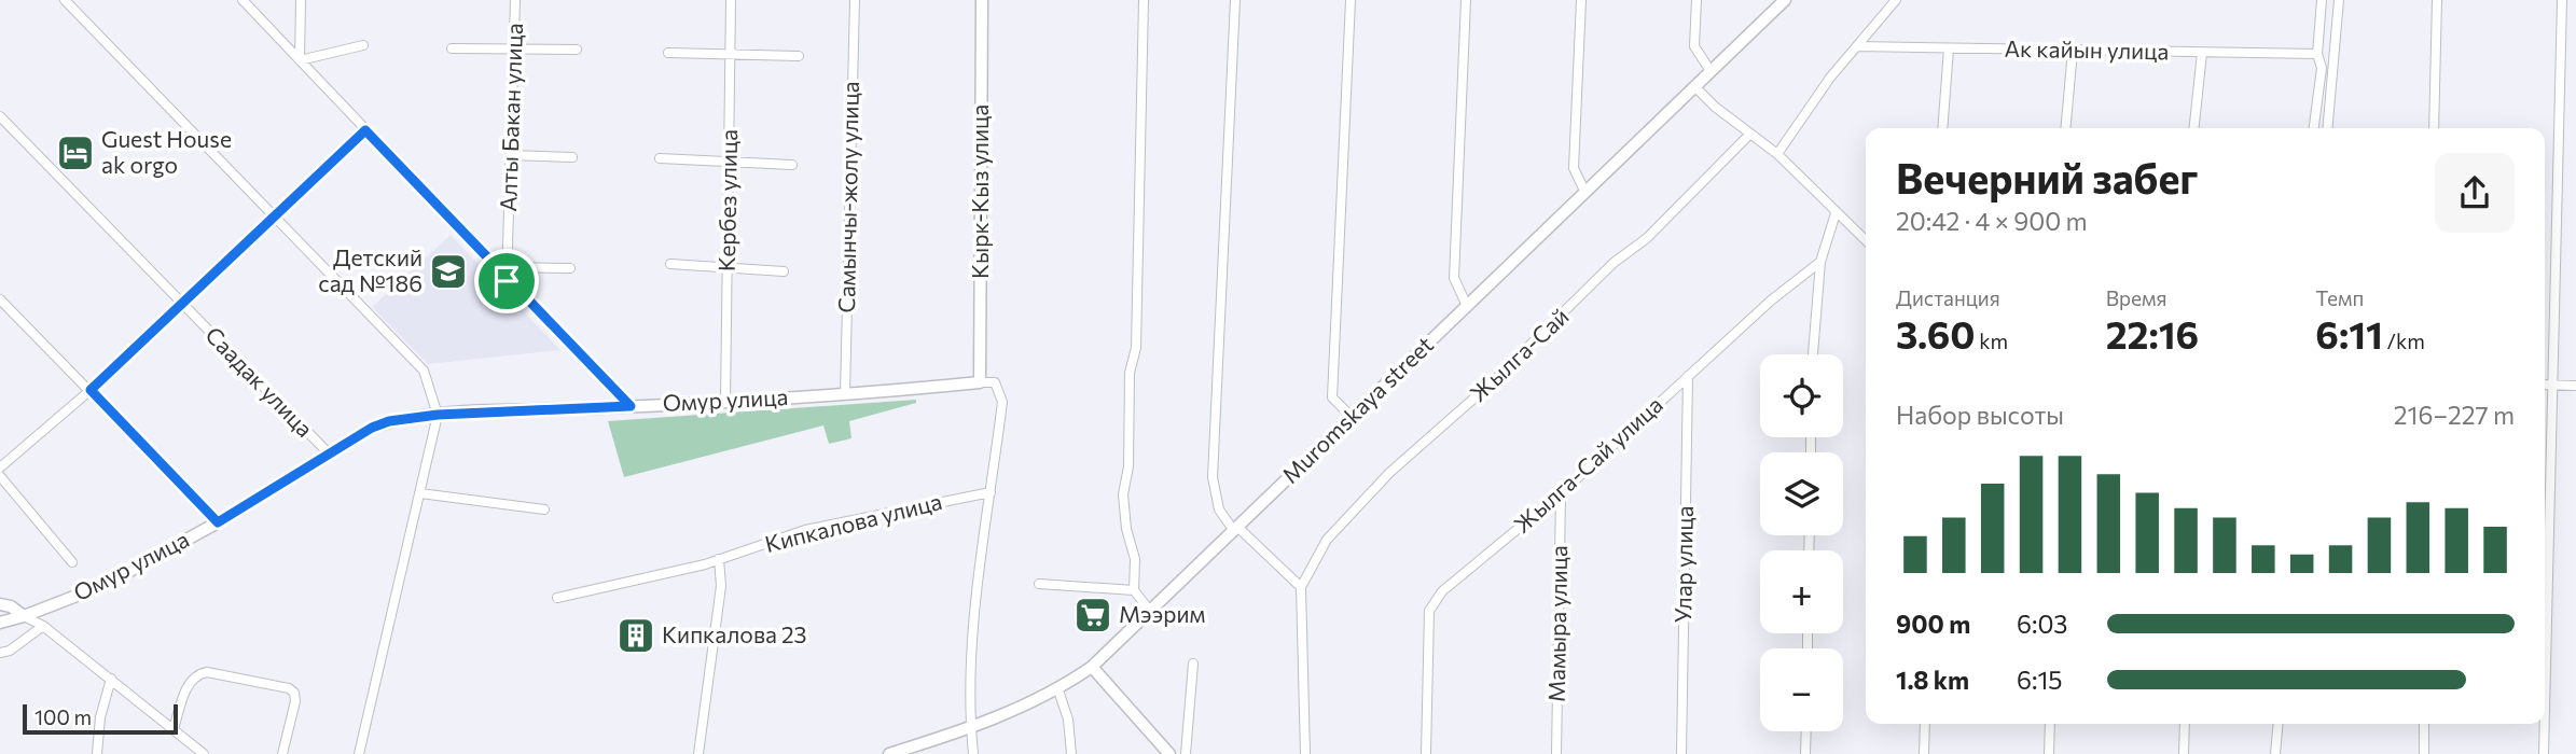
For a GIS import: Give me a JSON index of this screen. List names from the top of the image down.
{
  "streets": {
    "street": [
      "Ак кайын улица",
      "Алты Бакан улица",
      "Кырк-Кыз улица",
      "Самынчы-жолу улица",
      "Кербез улица",
      "Жылга-Сай",
      "Саадак улица",
      "Омур улица",
      "Muromskaya street",
      "Жылга-Сай улица",
      "Кипкалова улица",
      "Улар улица",
      "Мамыра улица"
    ]
  },
  "crossings": [
    ["Кырк-Кыз улица", "Омур улица"],
    ["Самынчы-жолу улица", "Омур улица"],
    ["Кербез улица", "Омур улица"],
    ["Саадак улица", "Омур улица"],
    ["Жылга-Сай улица", "Улар улица"],
    ["Жылга-Сай улица", "Мамыра улица"]
  ],
  "places": {
    "hotel": ["Guest House ak orgo"],
    "school or university": ["Детский сад №186"],
    "supermarket": ["Мээрим"],
    "building": ["Кипкалова 23"]
  },
  "scale_bar": "100 m",
  "page": {
    "heading": ["Вечерний забег", "20:42 · 4 × 900 m"],
    "stats": [
      ["Дистанция", "3.60 km"],
      ["Время", "22:16"],
      ["Темп", "6:11 /km"]
    ],
    "map_buttons": ["+", "−"],
    "chart": ["Набор высоты", "216–227 m"],
    "list": [
      {
        "name": "900 m",
        "note": "6:03"
      },
      {
        "name": "1.8 km",
        "note": "6:15"
      }
    ],
    "scale": "100 m"
  }
}
